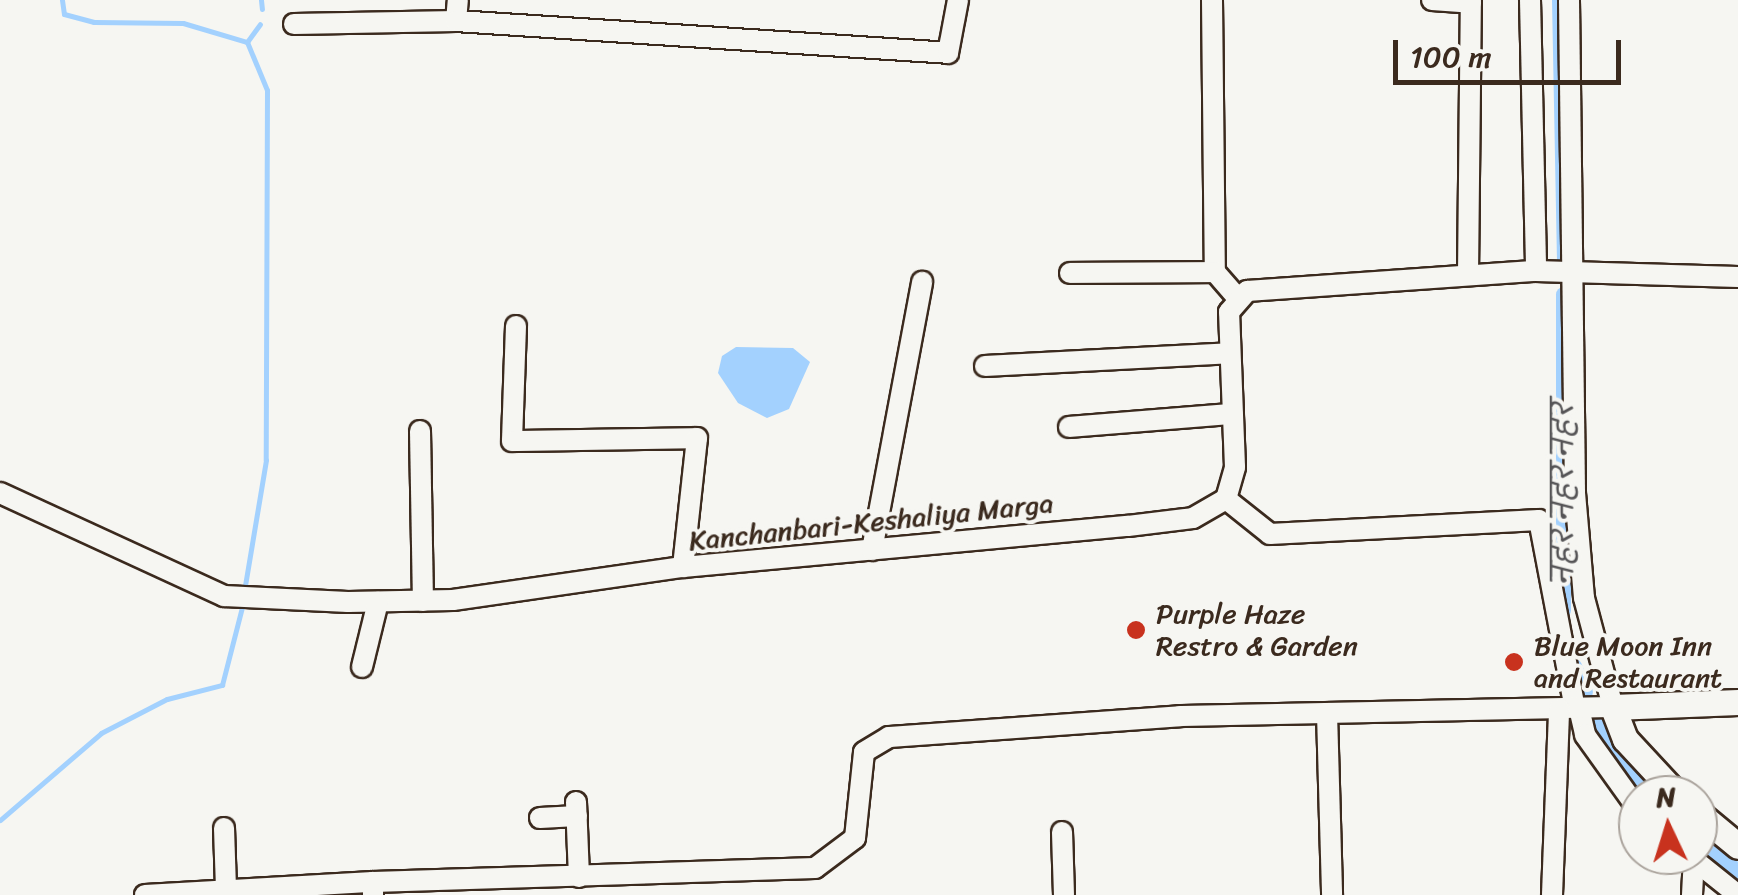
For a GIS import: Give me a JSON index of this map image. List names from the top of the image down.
{
  "streets": {
    "street": ["Kanchanbari-Keshaliya Marga"]
  },
  "water": ["नहर नहर नहर"],
  "places": ["Purple Haze Restro & Garden", "Blue Moon Inn and Restaurant"],
  "scale_bar": "100 m",
  "north": "top"
}
